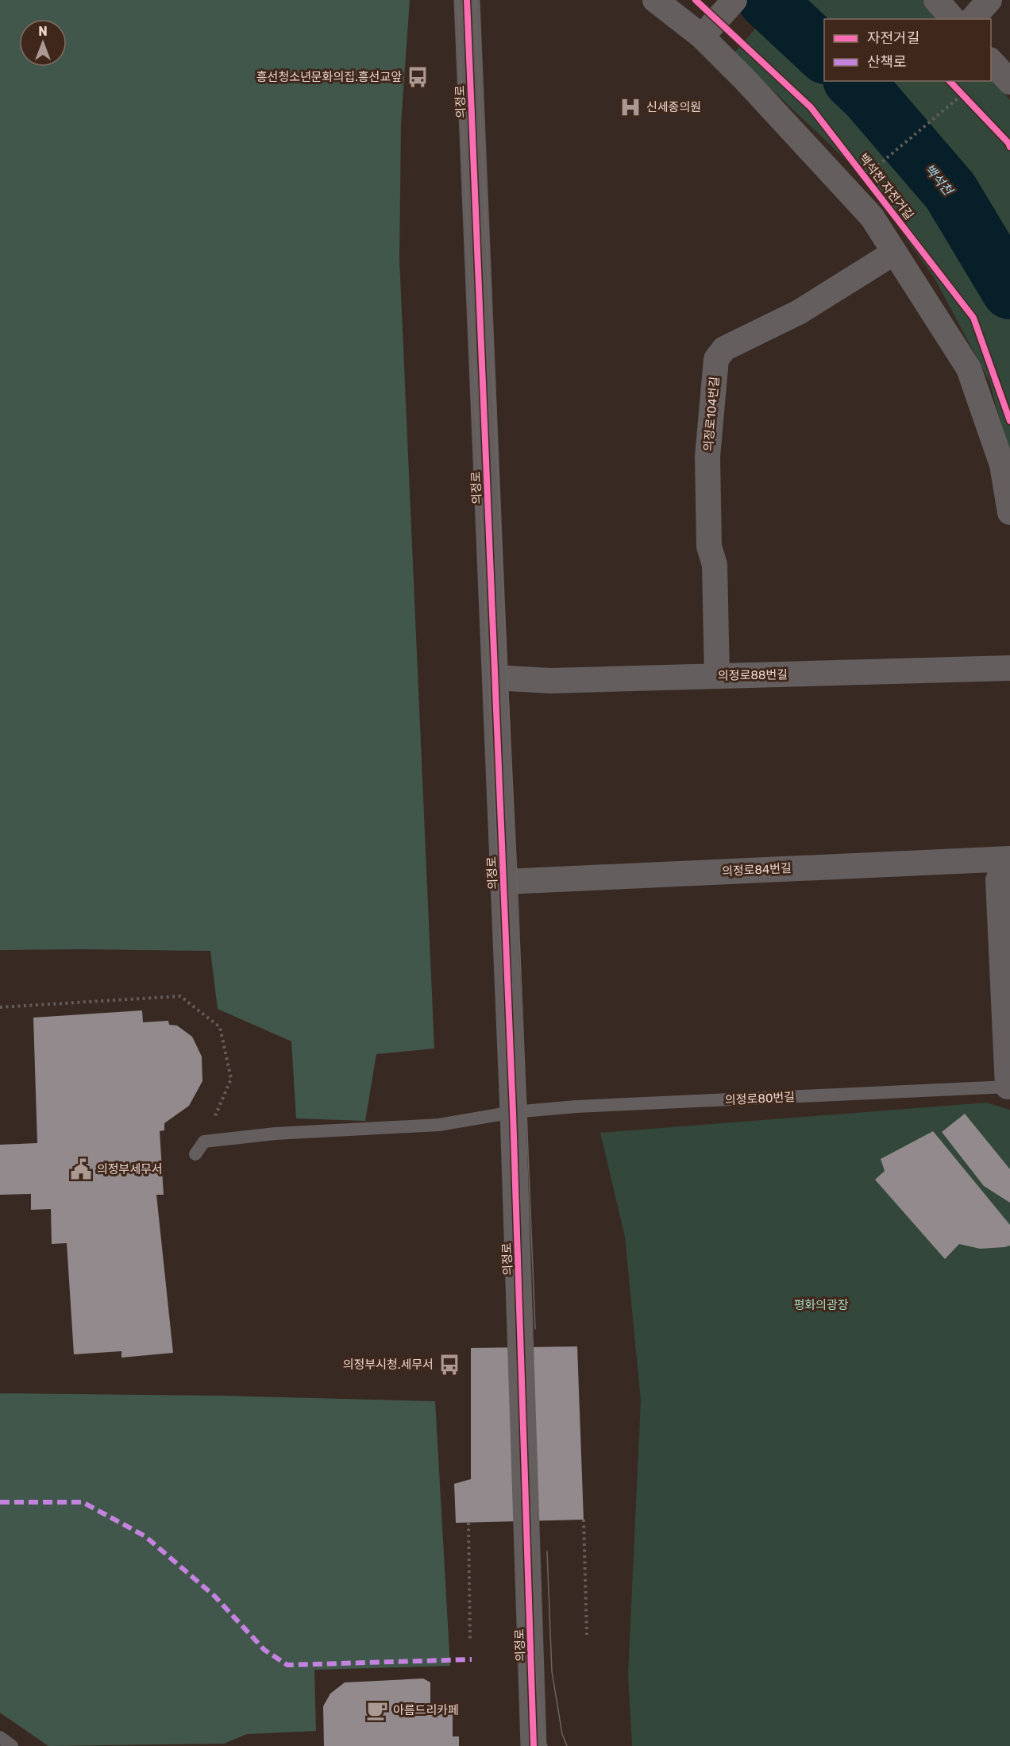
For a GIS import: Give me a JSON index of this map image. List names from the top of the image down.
{
  "streets": {
    "street": [
      "의정로",
      "의정로104번길",
      "의정로88번길",
      "의정로84번길"
    ],
    "lane": ["의정로80번길"],
    "cycle path": ["백석천 자전거길"]
  },
  "crossings": [
    ["의정로", "의정로88번길"],
    ["의정로", "의정로84번길"],
    ["의정로", "의정로80번길"],
    ["의정로104번길", "의정로88번길"]
  ],
  "water": ["백석천"],
  "parks": ["평화의광장"],
  "places": {
    "bus stop": ["흥선청소년문화의집.흥선교앞", "의정부시청.세무서"],
    "hospital": ["신세종의원"],
    "public building": ["의정부세무서"],
    "cafe": ["아름드리카페"]
  },
  "legend": ["자전거길", "산책로"],
  "north": "top"
}
